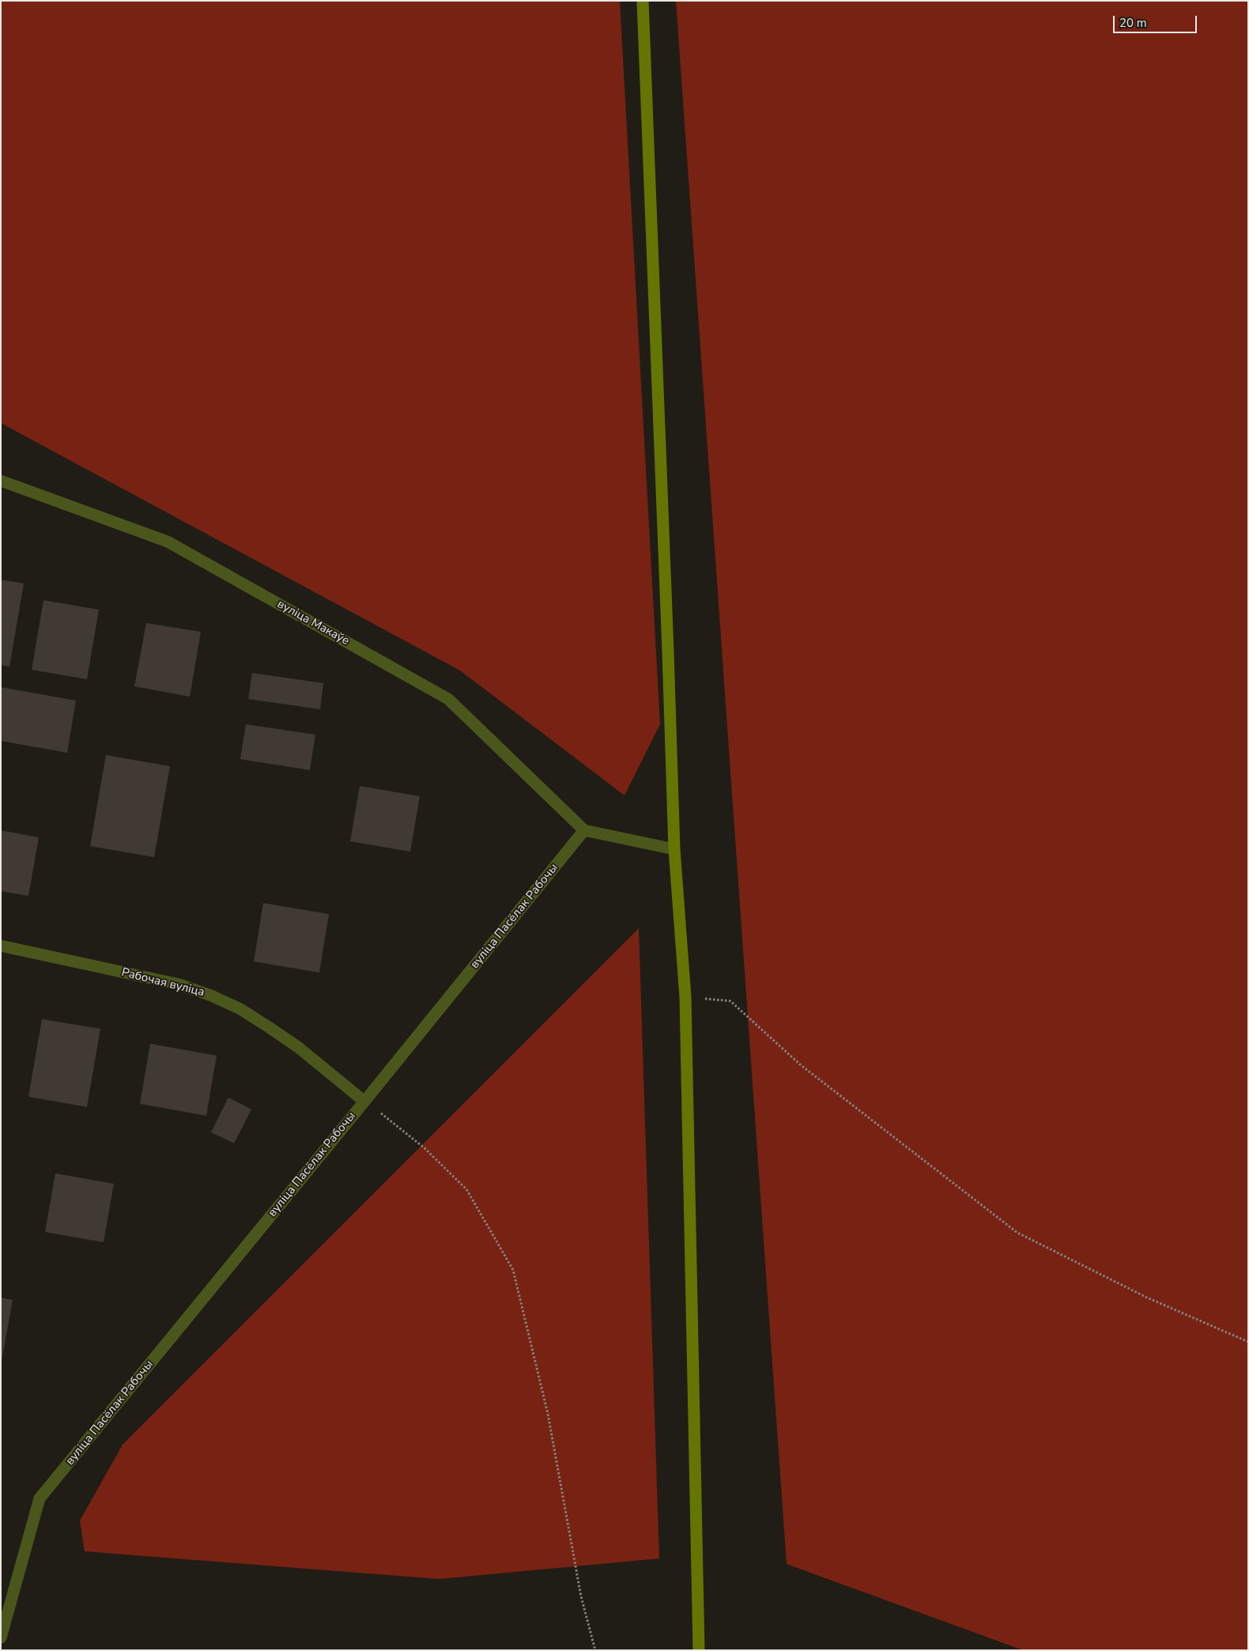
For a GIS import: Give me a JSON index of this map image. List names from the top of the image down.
{
  "streets": {
    "street": ["вуліца Макаўе", "вуліца Пасёлак Рабочы", "Рабочая вуліца"]
  },
  "crossings": [
    ["вуліца Макаўе", "вуліца Пасёлак Рабочы"],
    ["вуліца Пасёлак Рабочы", "Рабочая вуліца"]
  ],
  "scale_bar": "20 m"
}
